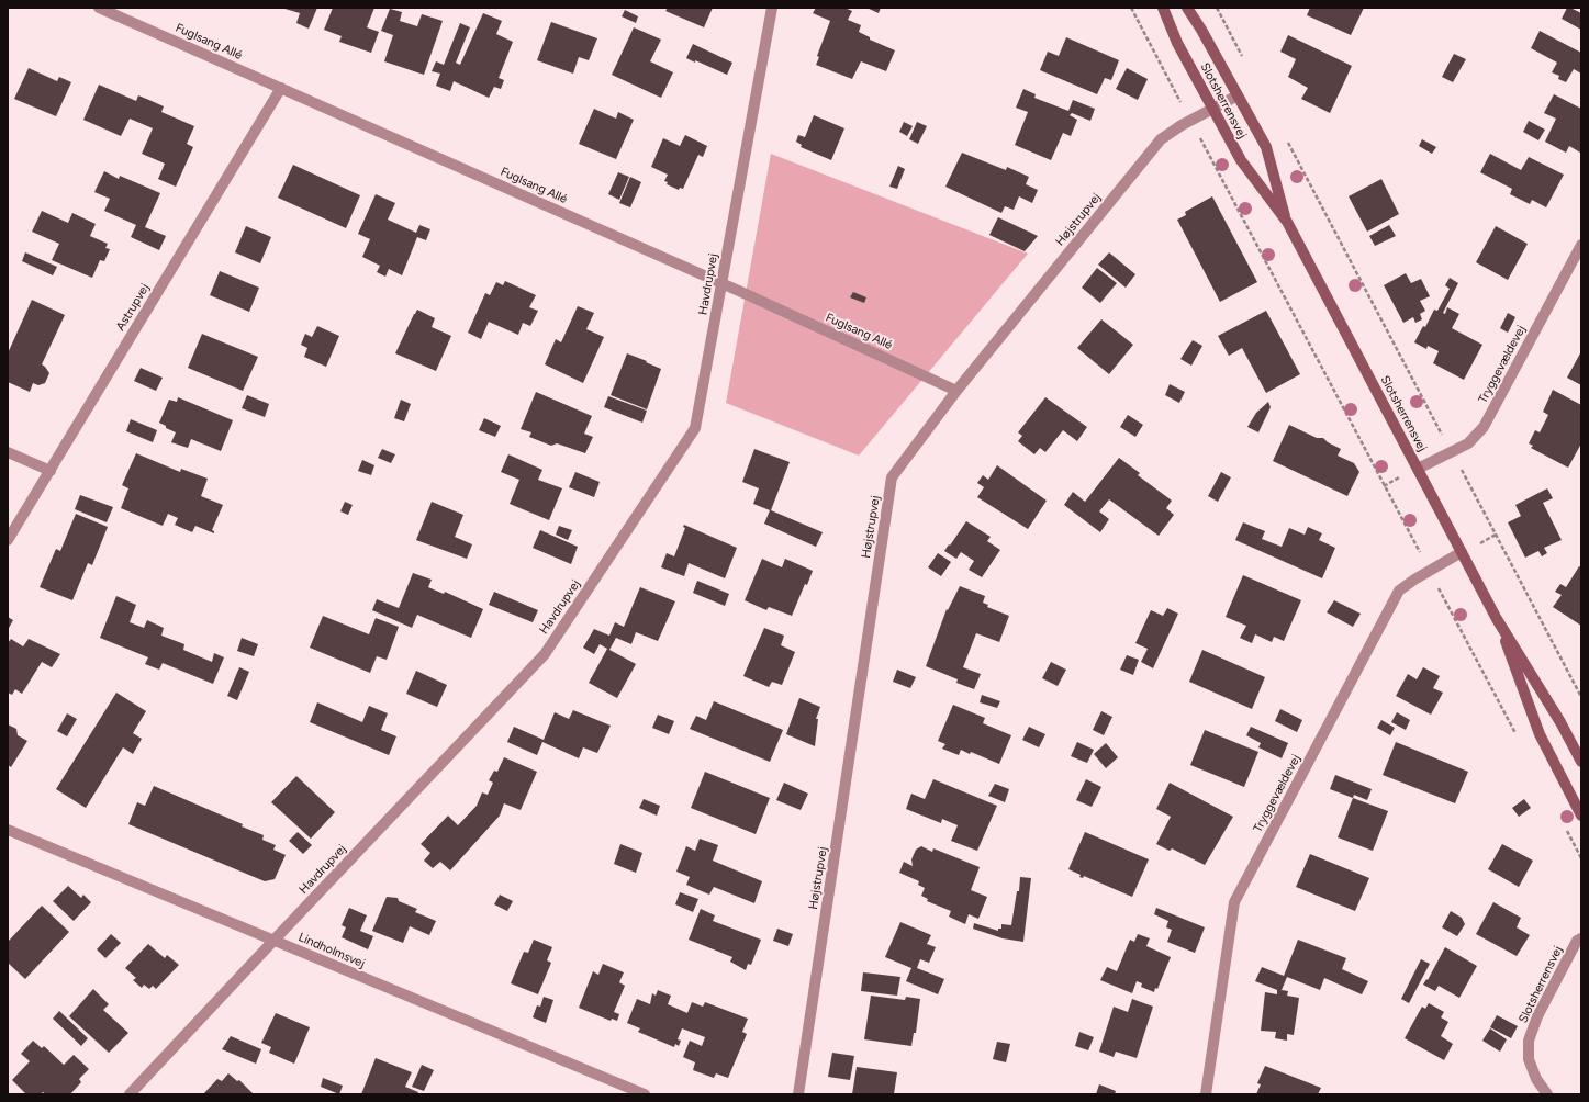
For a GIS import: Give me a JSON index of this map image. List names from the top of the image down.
{
  "streets": {
    "street": [
      "Fuglsang Allé",
      "Slotsherrensvej",
      "Højstrupvej",
      "Havdrupvej",
      "Astrupvej",
      "Tryggevældevej",
      "Lindholmsvej"
    ]
  },
  "crossings": [
    ["Fuglsang Allé", "Højstrupvej"],
    ["Fuglsang Allé", "Havdrupvej"],
    ["Fuglsang Allé", "Astrupvej"],
    ["Slotsherrensvej", "Højstrupvej"],
    ["Slotsherrensvej", "Tryggevældevej"],
    ["Havdrupvej", "Lindholmsvej"]
  ]
}
